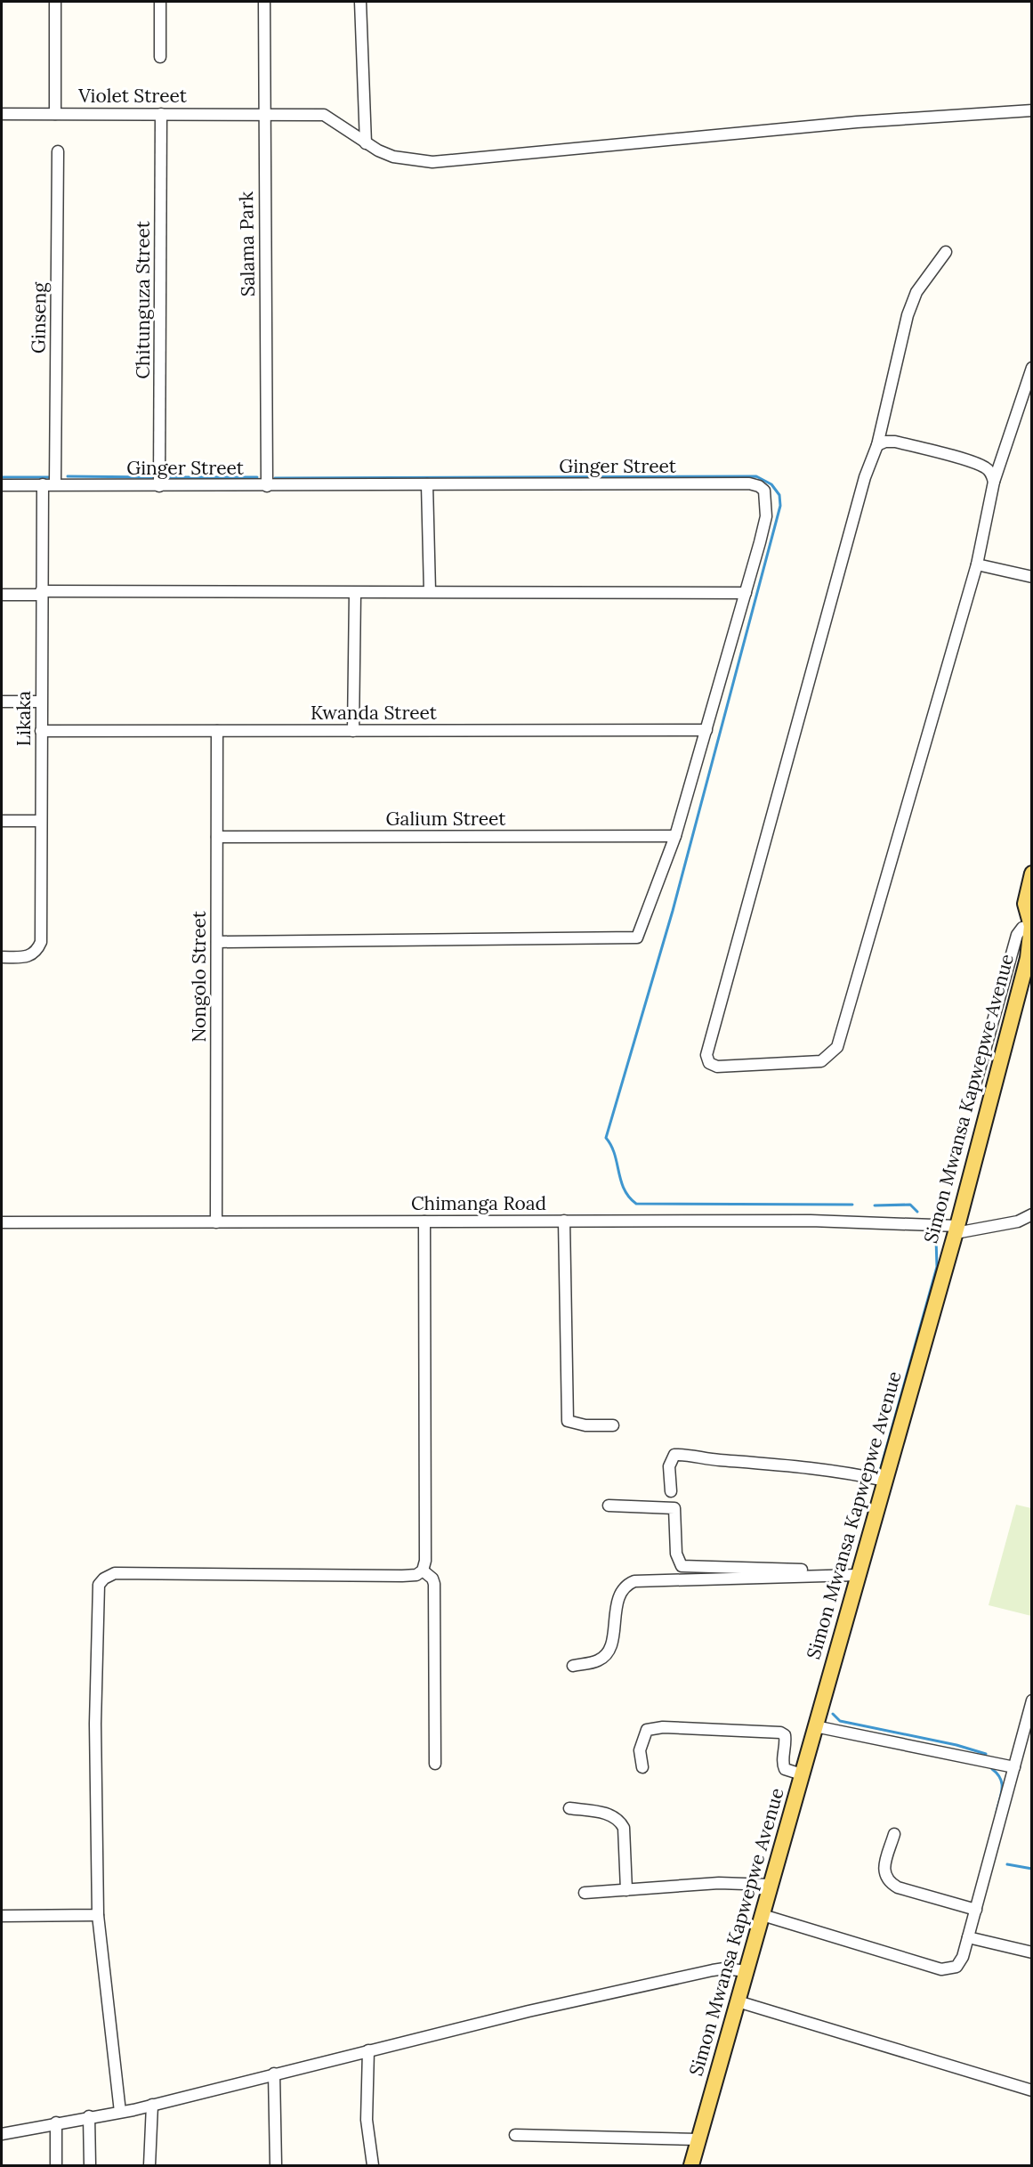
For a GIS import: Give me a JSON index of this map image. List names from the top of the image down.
{
  "streets": {
    "main road": ["Simon Mwansa Kapwepwe Avenue"],
    "street": [
      "Violet Street",
      "Salama Park",
      "Chitunguza Street",
      "Ginseng",
      "Ginger Street",
      "Kwanda Street",
      "Likaka",
      "Galium Street",
      "Nongolo Street",
      "Chimanga Road"
    ]
  },
  "crossings": [
    ["Violet Street", "Salama Park"],
    ["Violet Street", "Chitunguza Street"],
    ["Salama Park", "Ginger Street"],
    ["Chitunguza Street", "Ginger Street"],
    ["Ginseng", "Ginger Street"],
    ["Ginger Street", "Kwanda Street"],
    ["Ginger Street", "Likaka"],
    ["Ginger Street", "Galium Street"],
    ["Ginger Street", "Nongolo Street"],
    ["Kwanda Street", "Likaka"],
    ["Kwanda Street", "Nongolo Street"],
    ["Galium Street", "Nongolo Street"],
    ["Nongolo Street", "Chimanga Road"],
    ["Simon Mwansa Kapwepwe Avenue", "Chimanga Road"]
  ]
}
